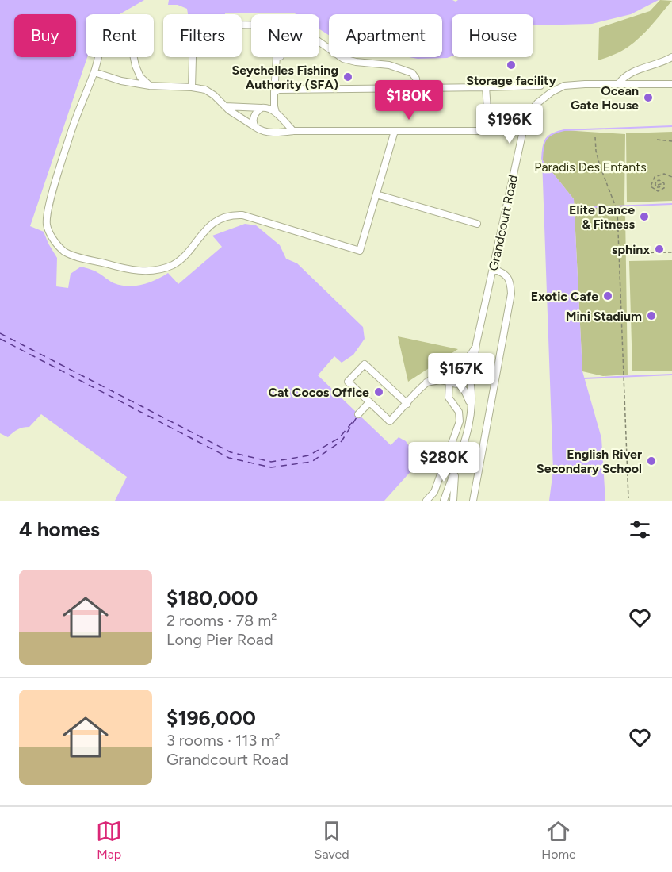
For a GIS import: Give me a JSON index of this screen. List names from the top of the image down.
{
  "streets": {
    "street": ["Grandcourt Road"]
  },
  "parks": ["Paradis Des Enfants"],
  "places": [
    "Storage facility",
    "Seychelles Fishing Authority (SFA)",
    "Ocean Gate House",
    "Elite Dance & Fitness",
    "sphinx",
    "Exotic Cafe",
    "Mini Stadium",
    "Cat Cocos Office",
    "English River Secondary School"
  ],
  "page": {
    "chip": [
      "Buy",
      "Rent",
      "Filters",
      "New",
      "Apartment",
      "House"
    ],
    "price": [
      "$180K",
      "$196K",
      "$167K",
      "$280K"
    ],
    "heading": "4 homes",
    "list": [
      {
        "name": "$180,000",
        "note": "2 rooms · 78 m² · Long Pier Road"
      },
      {
        "name": "$196,000",
        "note": "3 rooms · 113 m² · Grandcourt Road"
      }
    ],
    "tabs": ["Map", "Saved", "Home"]
  }
}
